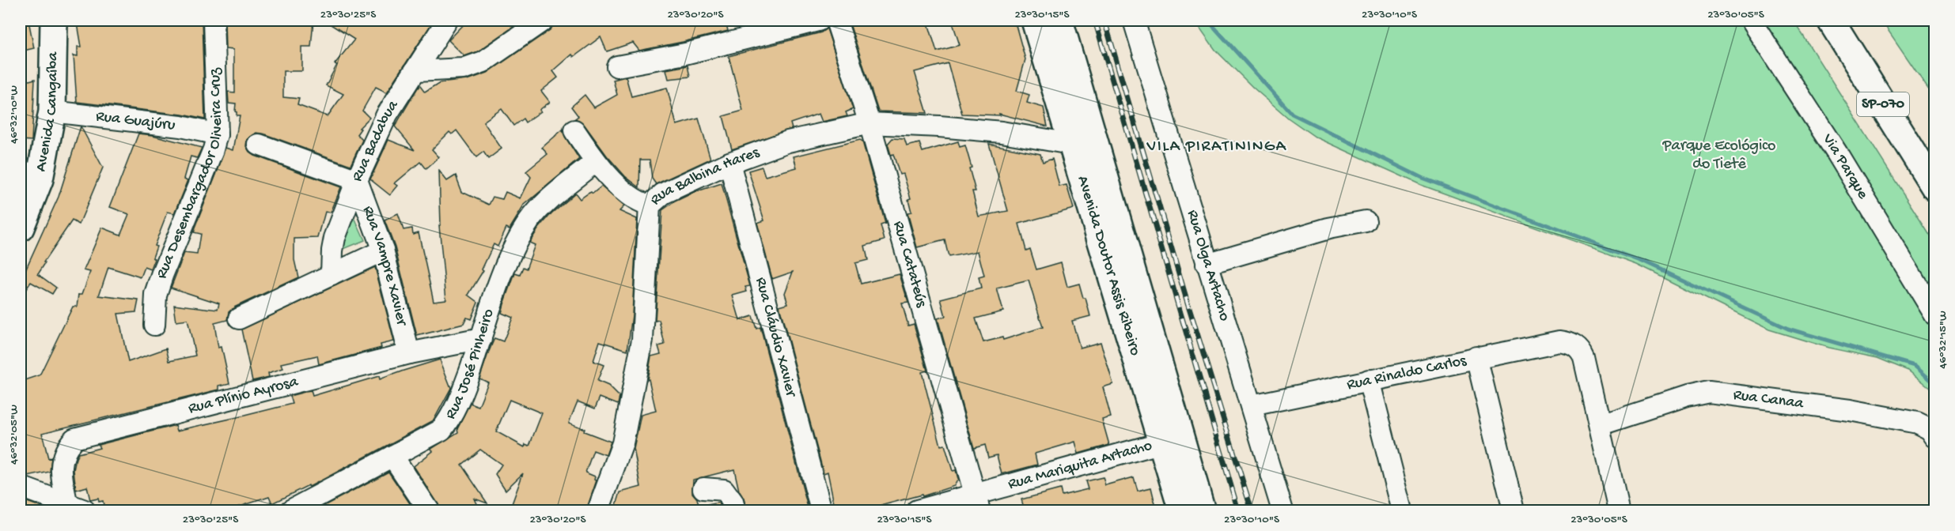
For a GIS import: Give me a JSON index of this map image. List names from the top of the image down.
{
  "streets": {
    "main road": ["SP-070", "Avenida Cangaíba", "Avenida Doutor Assis Ribeiro"],
    "street": [
      "Rua Guajúru",
      "Rua Badabua",
      "Via Parque",
      "Rua Desembargador Oliveira Cruz",
      "Rua Balbina Hares",
      "Rua Catateús",
      "Rua Vampre Xavier",
      "Rua Olga Artacho",
      "Rua Cláudio Xavier",
      "Rua José Pinheiro",
      "Rua Rinaldo Carlos",
      "Rua Plínio Ayrosa",
      "Rua Canaa",
      "Rua Mariquita Artacho"
    ]
  },
  "crossings": [
    ["Avenida Cangaíba", "Rua Guajúru"],
    ["Rua Guajúru", "Rua Desembargador Oliveira Cruz"],
    ["Rua Badabua", "Rua Vampre Xavier"],
    ["Rua Balbina Hares", "Rua Catateús"],
    ["Rua Balbina Hares", "Avenida Doutor Assis Ribeiro"],
    ["Rua Balbina Hares", "Rua Cláudio Xavier"],
    ["Rua Catateús", "Rua Mariquita Artacho"],
    ["Rua Vampre Xavier", "Rua Plínio Ayrosa"],
    ["Avenida Doutor Assis Ribeiro", "Rua Mariquita Artacho"],
    ["Rua Olga Artacho", "Rua Rinaldo Carlos"],
    ["Rua José Pinheiro", "Rua Plínio Ayrosa"],
    ["Rua Rinaldo Carlos", "Rua Canaa"]
  ],
  "districts": ["VILA PIRATININGA"],
  "parks": ["Parque Ecológico do Tietê"],
  "coordinates": [
    "23°30'25\"S",
    "23°30'20\"S",
    "23°30'15\"S",
    "23°30'10\"S",
    "23°30'05\"S",
    "46°32'10\"W",
    "46°32'15\"W",
    "46°32'05\"W"
  ]
}
